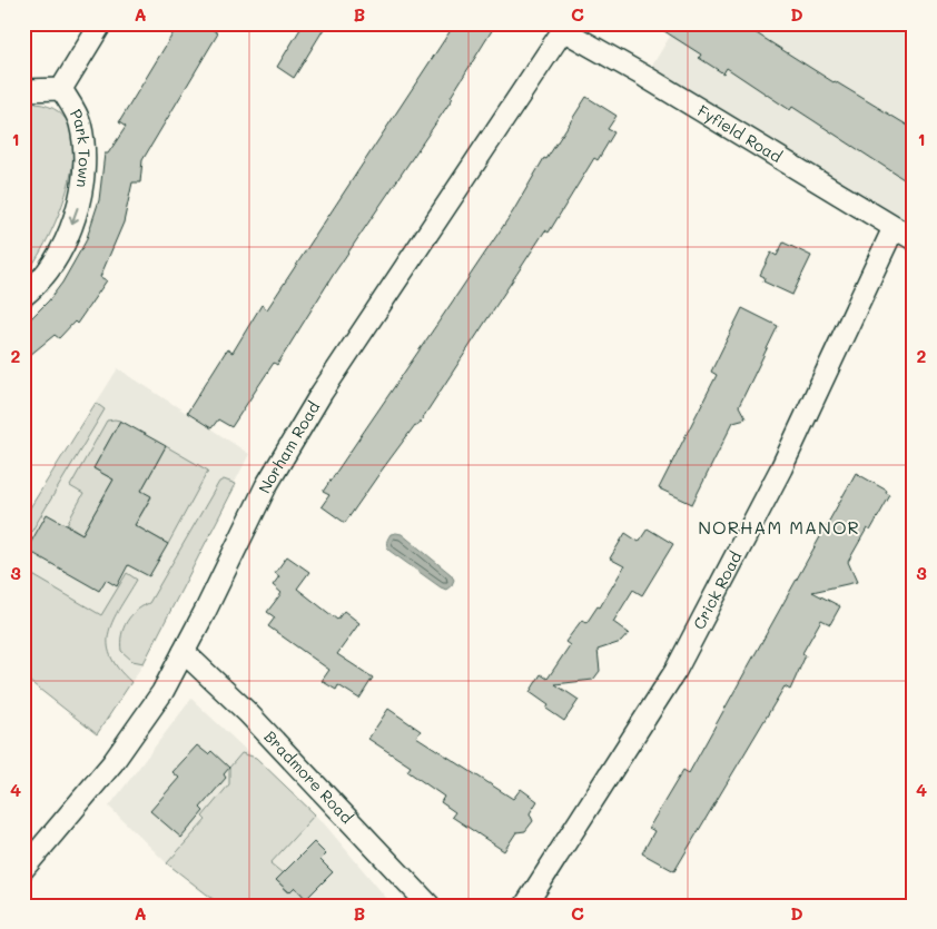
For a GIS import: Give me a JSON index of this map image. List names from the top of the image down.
{
  "streets": {
    "street": [
      "Fyfield Road",
      "Park Town",
      "Norham Road",
      "Crick Road",
      "Bradmore Road"
    ]
  },
  "crossings": [
    ["Fyfield Road", "Norham Road"],
    ["Fyfield Road", "Crick Road"],
    ["Norham Road", "Bradmore Road"]
  ],
  "one_way": ["Park Town"],
  "districts": ["NORHAM MANOR"],
  "grid": {
    "columns": [
      "A",
      "B",
      "C",
      "D"
    ],
    "rows": [
      "1",
      "2",
      "3",
      "4"
    ]
  }
}
